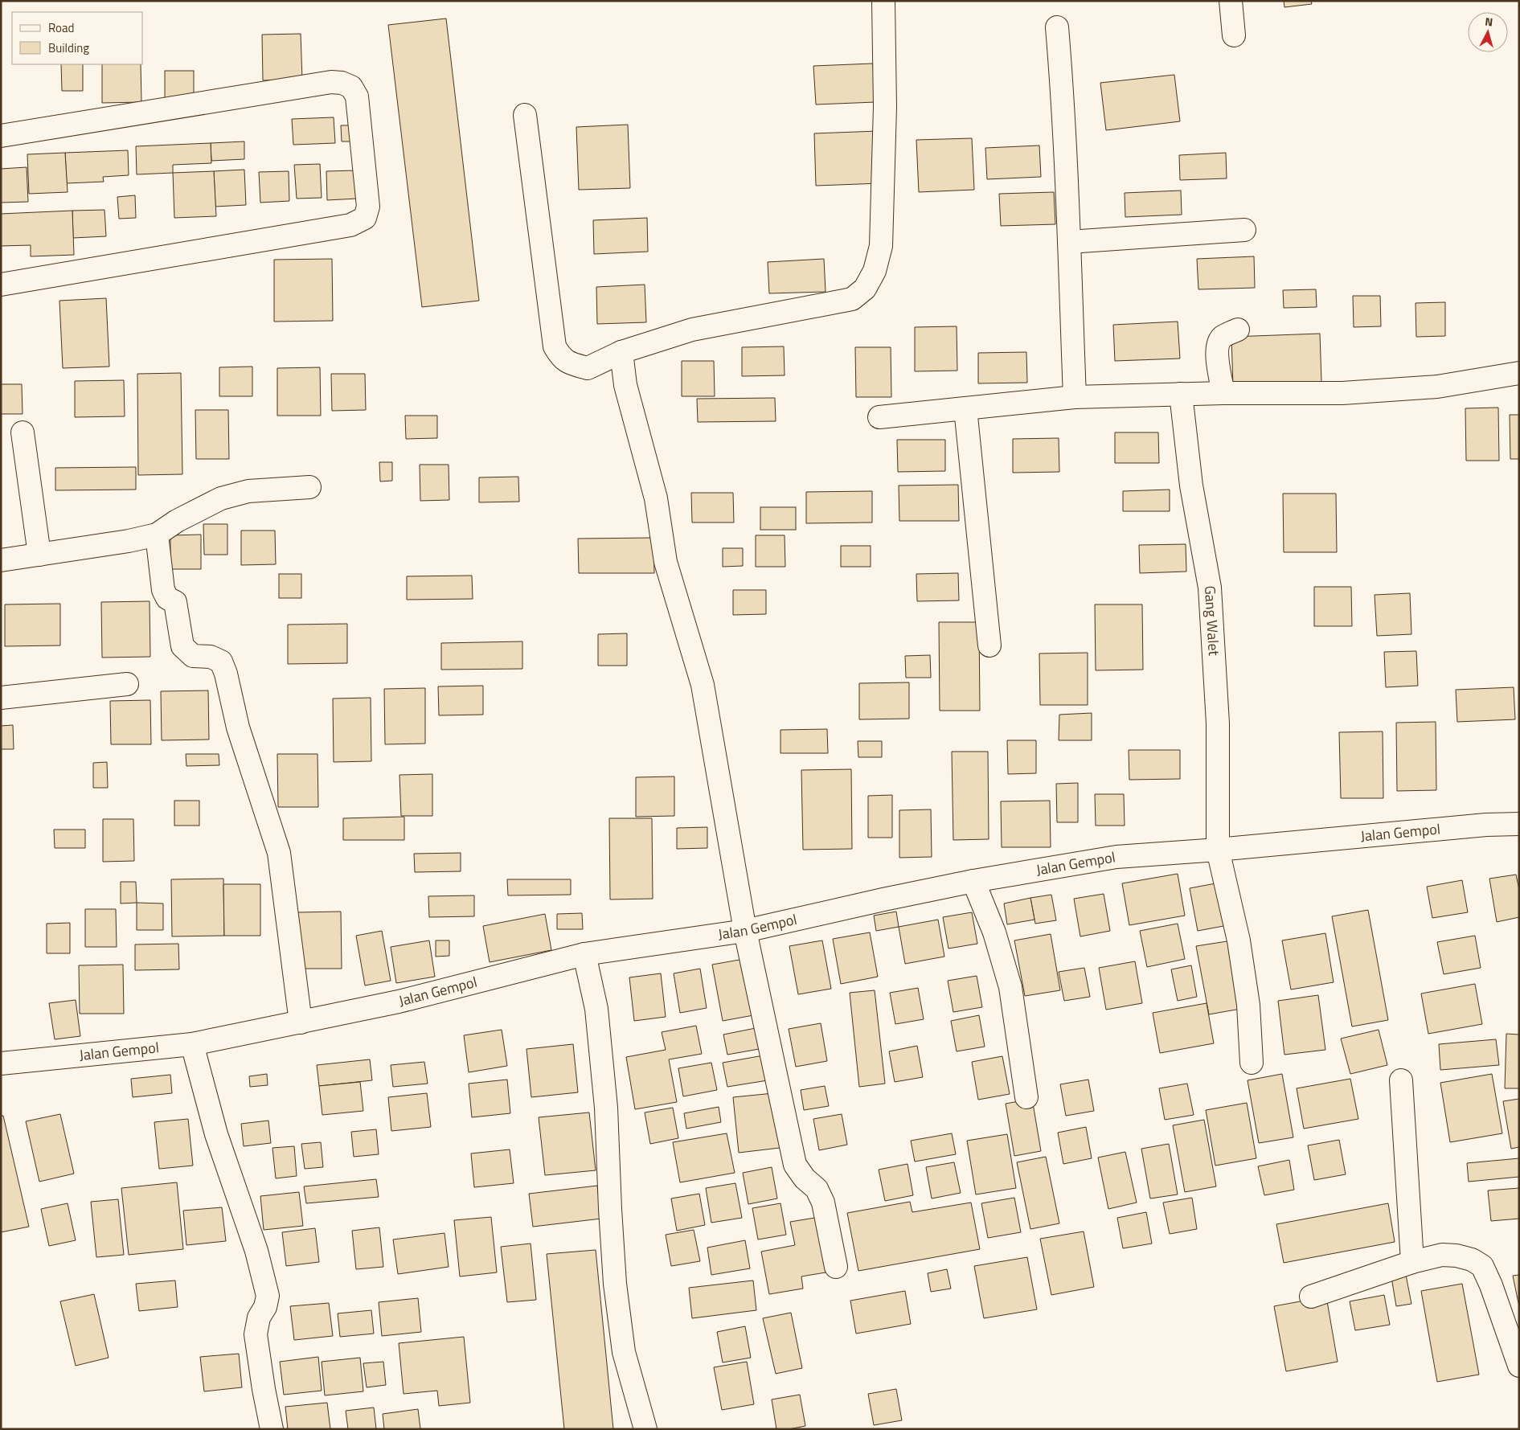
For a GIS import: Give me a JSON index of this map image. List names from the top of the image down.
{
  "streets": {
    "street": ["Gang Walet", "Jalan Gempol"]
  },
  "crossings": [
    ["Gang Walet", "Jalan Gempol"]
  ],
  "legend": ["Road", "Building"],
  "north": "top"
}
